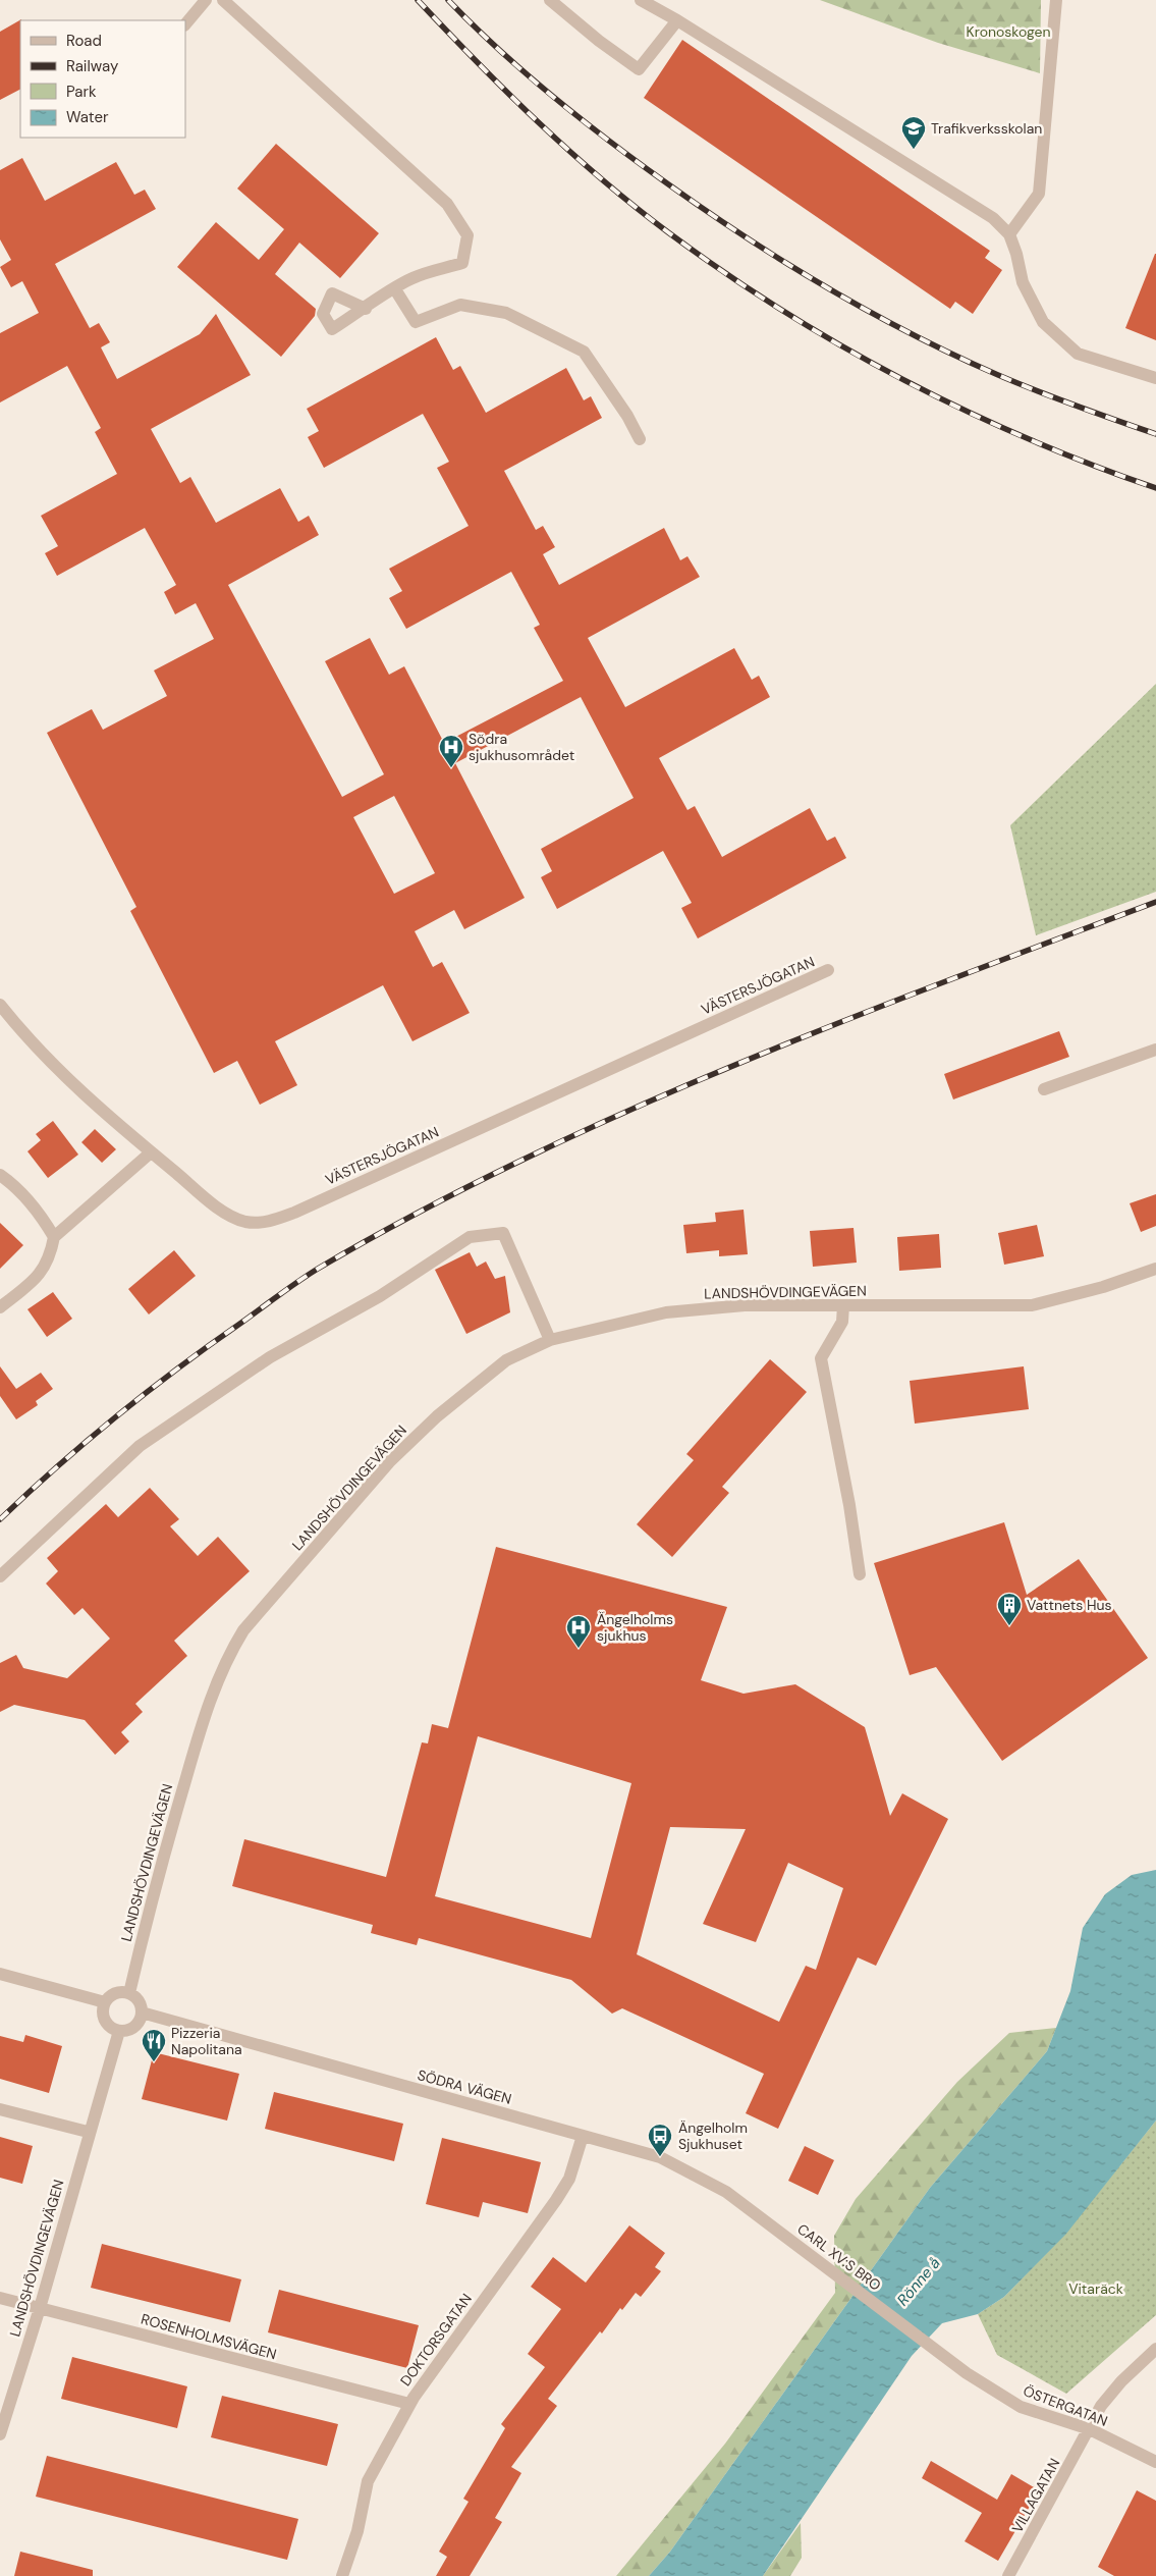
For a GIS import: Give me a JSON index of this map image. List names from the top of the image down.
{
  "streets": {
    "street": [
      "VÄSTERSJÖGATAN",
      "LANDSHÖVDINGEVÄGEN",
      "SÖDRA VÄGEN",
      "CARL XV:S BRO",
      "ROSENHOLMSVÄGEN",
      "DOKTORSGATAN",
      "ÖSTERGATAN",
      "VILLAGATAN"
    ]
  },
  "crossings": [
    ["LANDSHÖVDINGEVÄGEN", "SÖDRA VÄGEN"],
    ["LANDSHÖVDINGEVÄGEN", "ROSENHOLMSVÄGEN"],
    ["SÖDRA VÄGEN", "CARL XV:S BRO"],
    ["SÖDRA VÄGEN", "DOKTORSGATAN"],
    ["CARL XV:S BRO", "ÖSTERGATAN"],
    ["ROSENHOLMSVÄGEN", "DOKTORSGATAN"],
    ["ÖSTERGATAN", "VILLAGATAN"]
  ],
  "water": ["Rönne å"],
  "parks": ["Kronoskogen", "Vitaräck"],
  "places": {
    "school or university": ["Trafikverksskolan"],
    "hospital": ["Södra sjukhusområdet", "Ängelholms sjukhus"],
    "building": ["Vattnets Hus"],
    "restaurant": ["Pizzeria Napolitana"],
    "bus stop": ["Ängelholm Sjukhuset"]
  },
  "legend": [
    "Road",
    "Railway",
    "Park",
    "Water"
  ]
}
